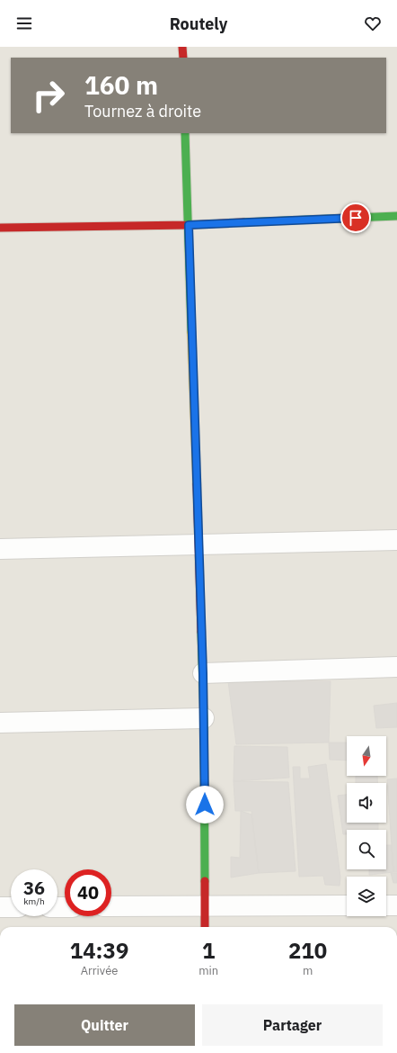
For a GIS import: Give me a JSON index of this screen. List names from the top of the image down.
{
  "north": "bottom",
  "page": {
    "header": "Routely",
    "turn": ["160 m", "Tournez à droite"],
    "speed": "36 km/h",
    "limit": "40",
    "eta": [
      "14:39",
      "Arrivée",
      "1",
      "min",
      "210",
      "m"
    ],
    "buttons": ["Quitter", "Partager"]
  }
}
